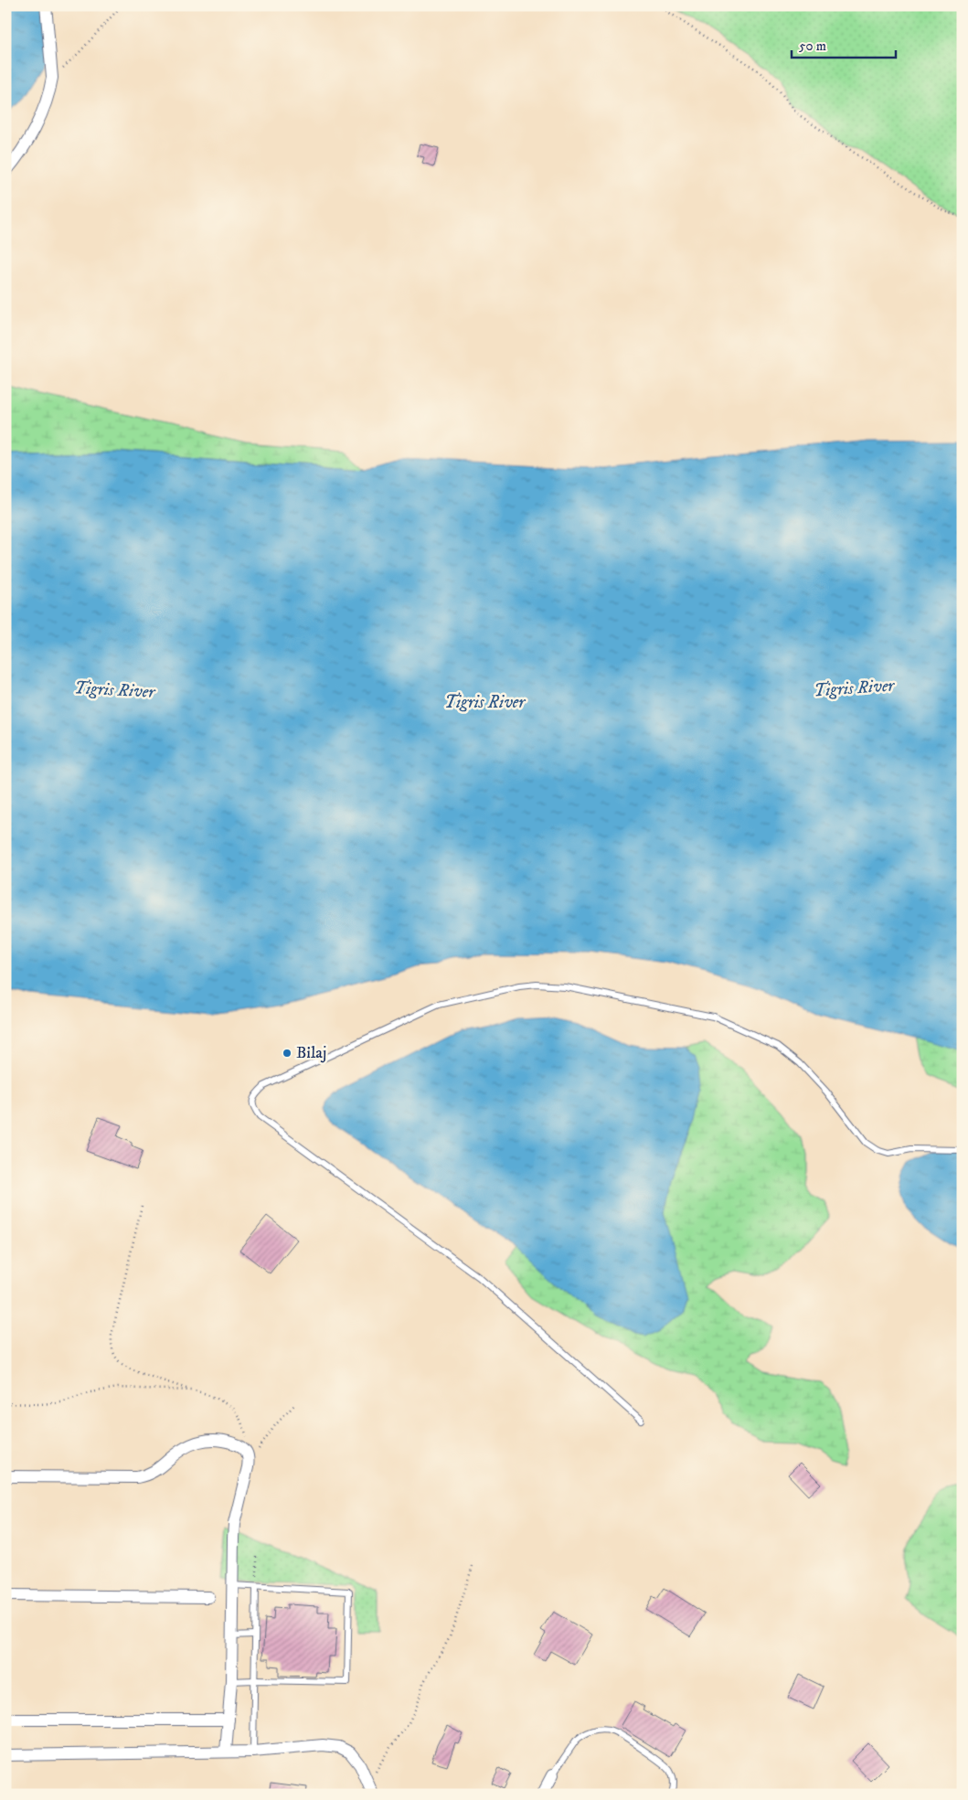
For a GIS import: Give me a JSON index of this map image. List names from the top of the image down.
{
  "water": ["Tigris River"],
  "places": ["Bilaj"],
  "scale_bar": "50 m"
}
